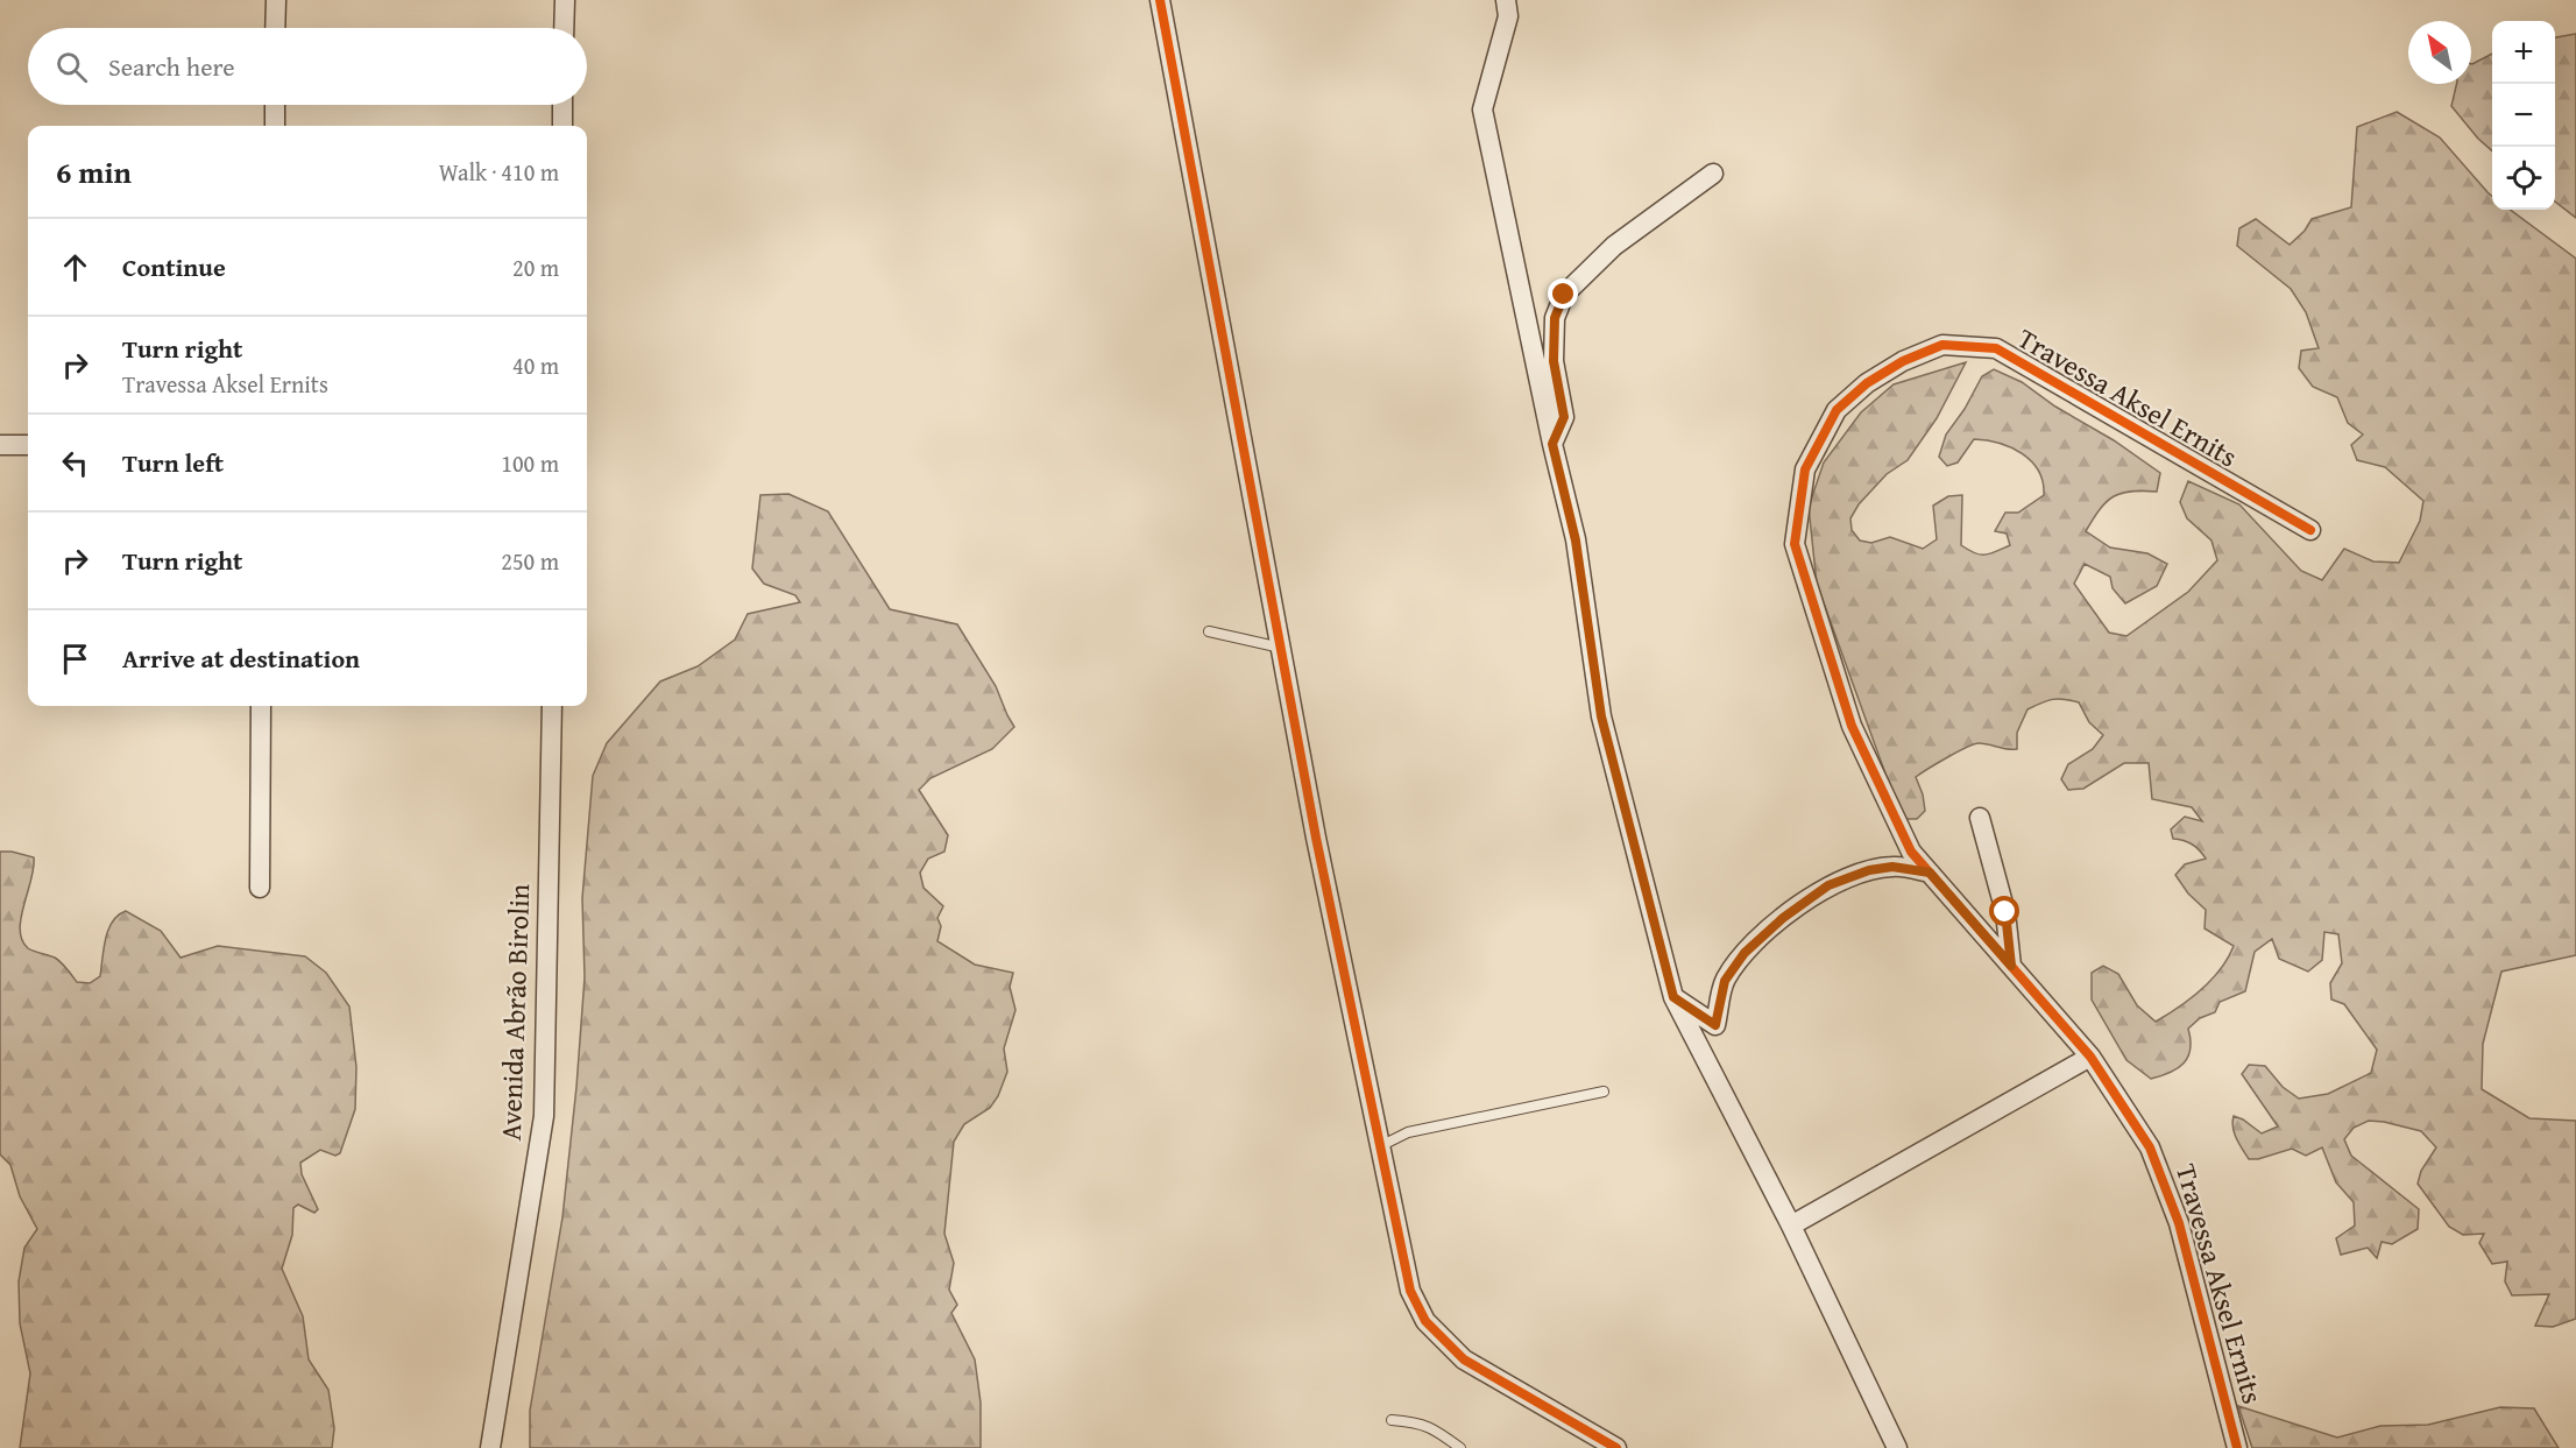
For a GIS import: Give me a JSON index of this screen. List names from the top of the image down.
{
  "streets": {
    "street": ["Travessa Aksel Ernits", "Avenida Abrão Birolin"]
  },
  "north": "top left",
  "page": {
    "map_buttons": ["+", "−"],
    "search": "Search here",
    "heading": ["6 min", "Walk · 410 m"],
    "list": [
      ["Continue", "20 m"],
      ["Turn right", "Travessa Aksel Ernits", "40 m"],
      ["Turn left", "100 m"],
      ["Turn right", "250 m"],
      "Arrive at destination"
    ]
  }
}
